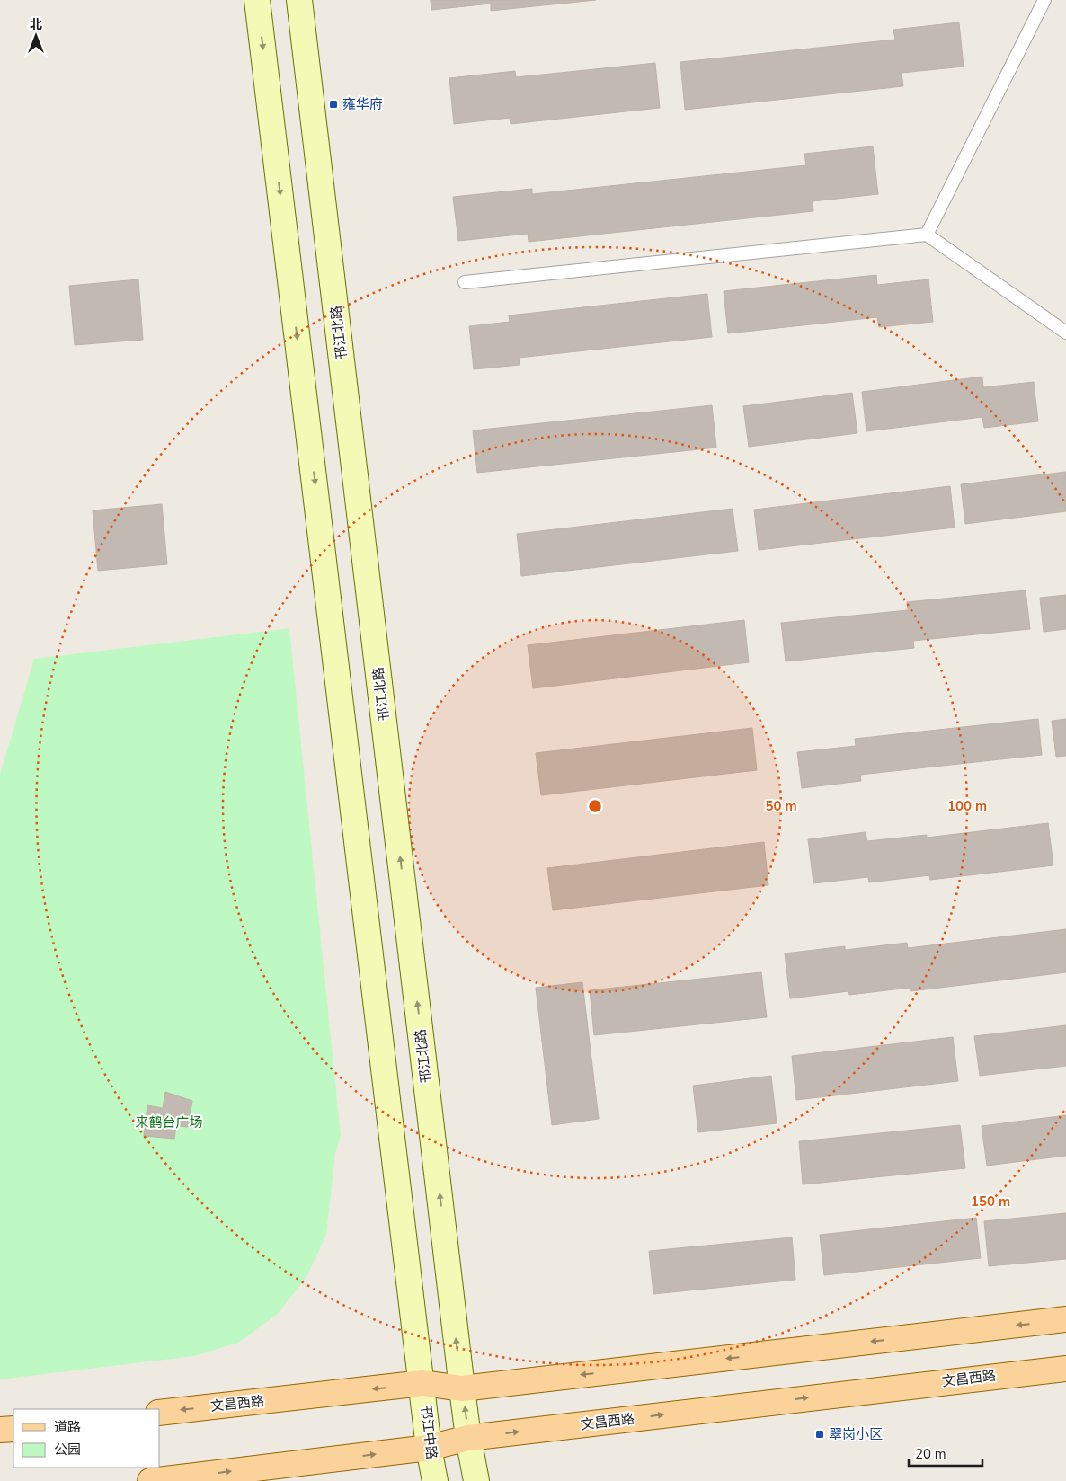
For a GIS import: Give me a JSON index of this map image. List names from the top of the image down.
{
  "streets": {
    "main road": ["邗江北路", "文昌西路", "邗江中路"]
  },
  "crossings": [
    ["邗江北路", "文昌西路"],
    ["文昌西路", "邗江中路"]
  ],
  "parks": ["来鹤台广场"],
  "places": {
    "transit": ["雍华府", "翠岗小区"]
  },
  "legend": ["道路", "公园"],
  "scale_bar": "20 m",
  "north": "top",
  "rings": ["50 m", "100 m", "150 m"]
}
